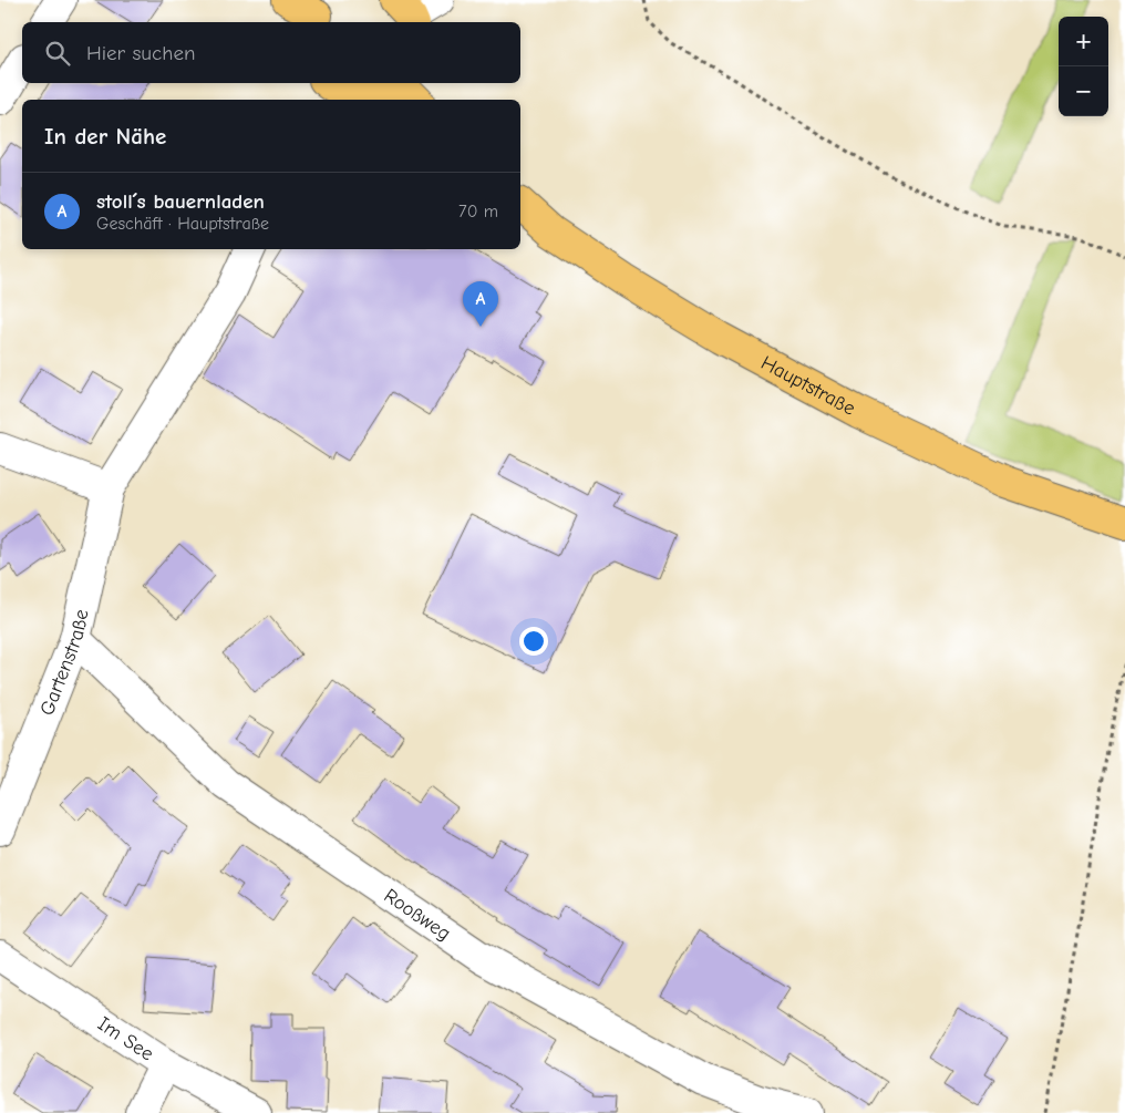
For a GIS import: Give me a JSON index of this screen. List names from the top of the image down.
{
  "streets": {
    "main road": ["Hauptstraße"],
    "street": ["Gartenstraße", "Rooßweg", "Im See"]
  },
  "crossings": [
    ["Gartenstraße", "Rooßweg"]
  ],
  "page": {
    "map_buttons": ["+", "−"],
    "search": "Hier suchen",
    "heading": "In der Nähe",
    "list": [
      {
        "mark": "A",
        "name": "stoll´s bauernladen",
        "note": "Geschäft · Hauptstraße",
        "value": "70 m"
      }
    ],
    "pins": "A"
  }
}
